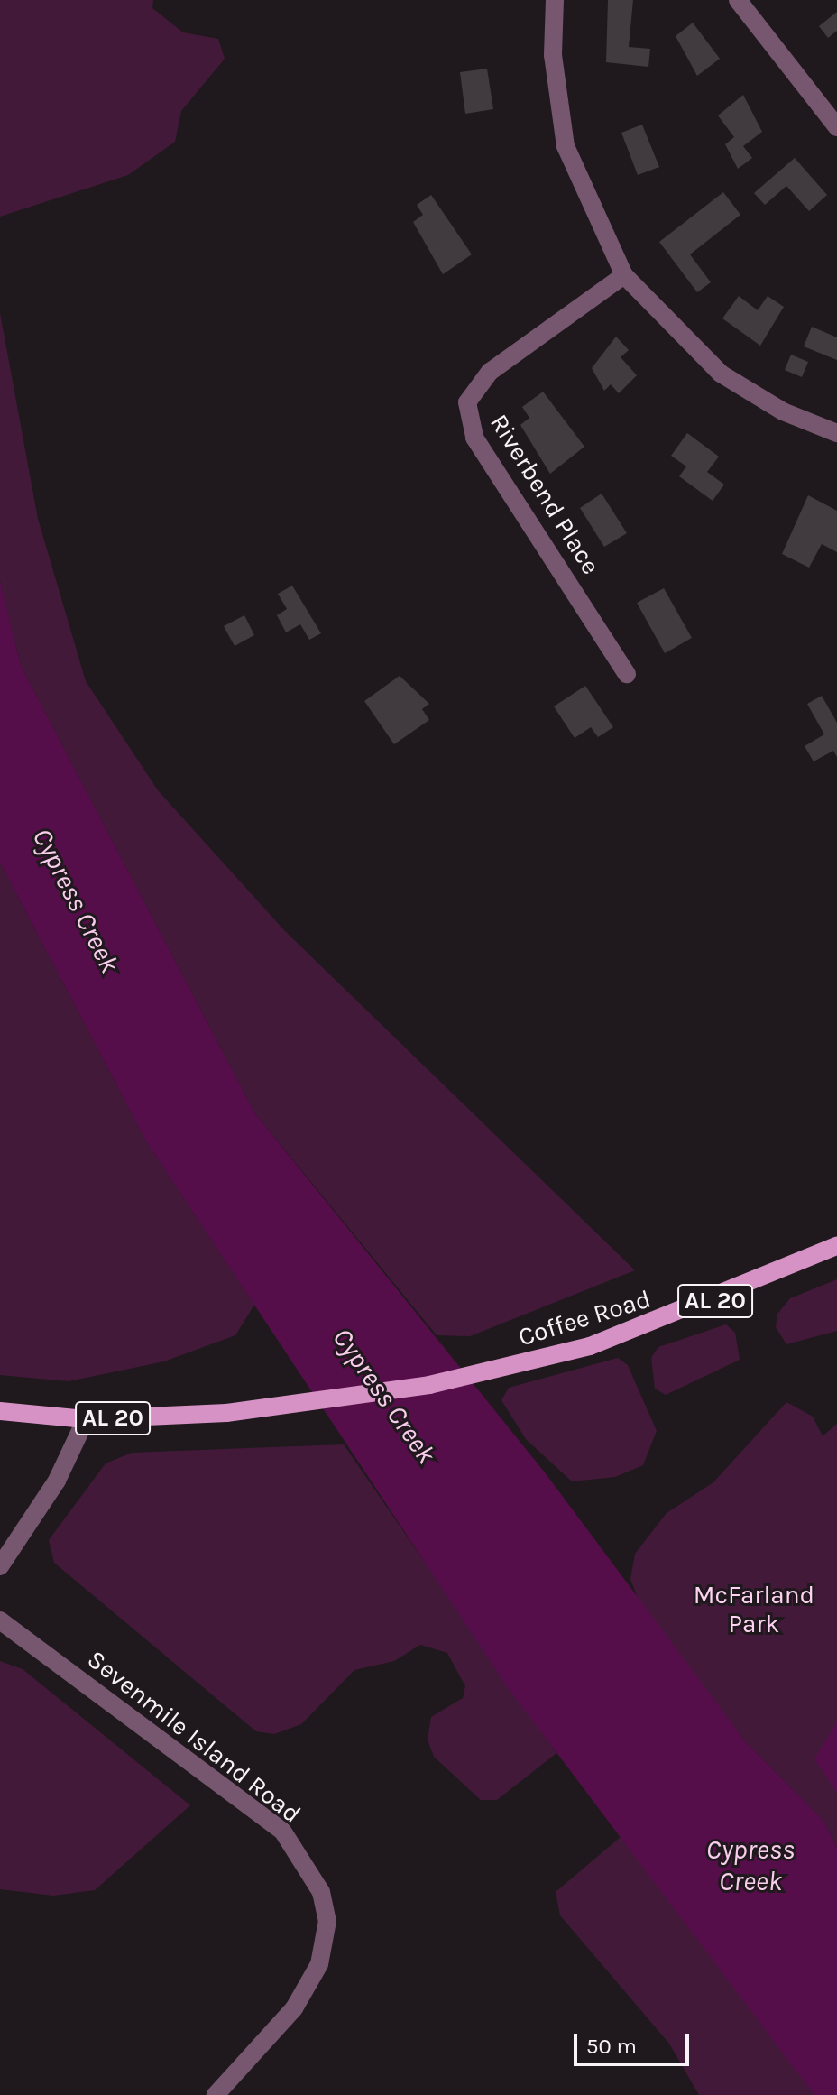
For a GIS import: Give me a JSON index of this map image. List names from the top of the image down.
{
  "streets": {
    "main road": ["AL 20", "Coffee Road"],
    "street": ["Riverbend Place", "Sevenmile Island Road"]
  },
  "crossings": [
    ["AL 20", "Coffee Road"]
  ],
  "water": ["Cypress Creek"],
  "parks": ["McFarland Park"],
  "scale_bar": "50 m"
}
